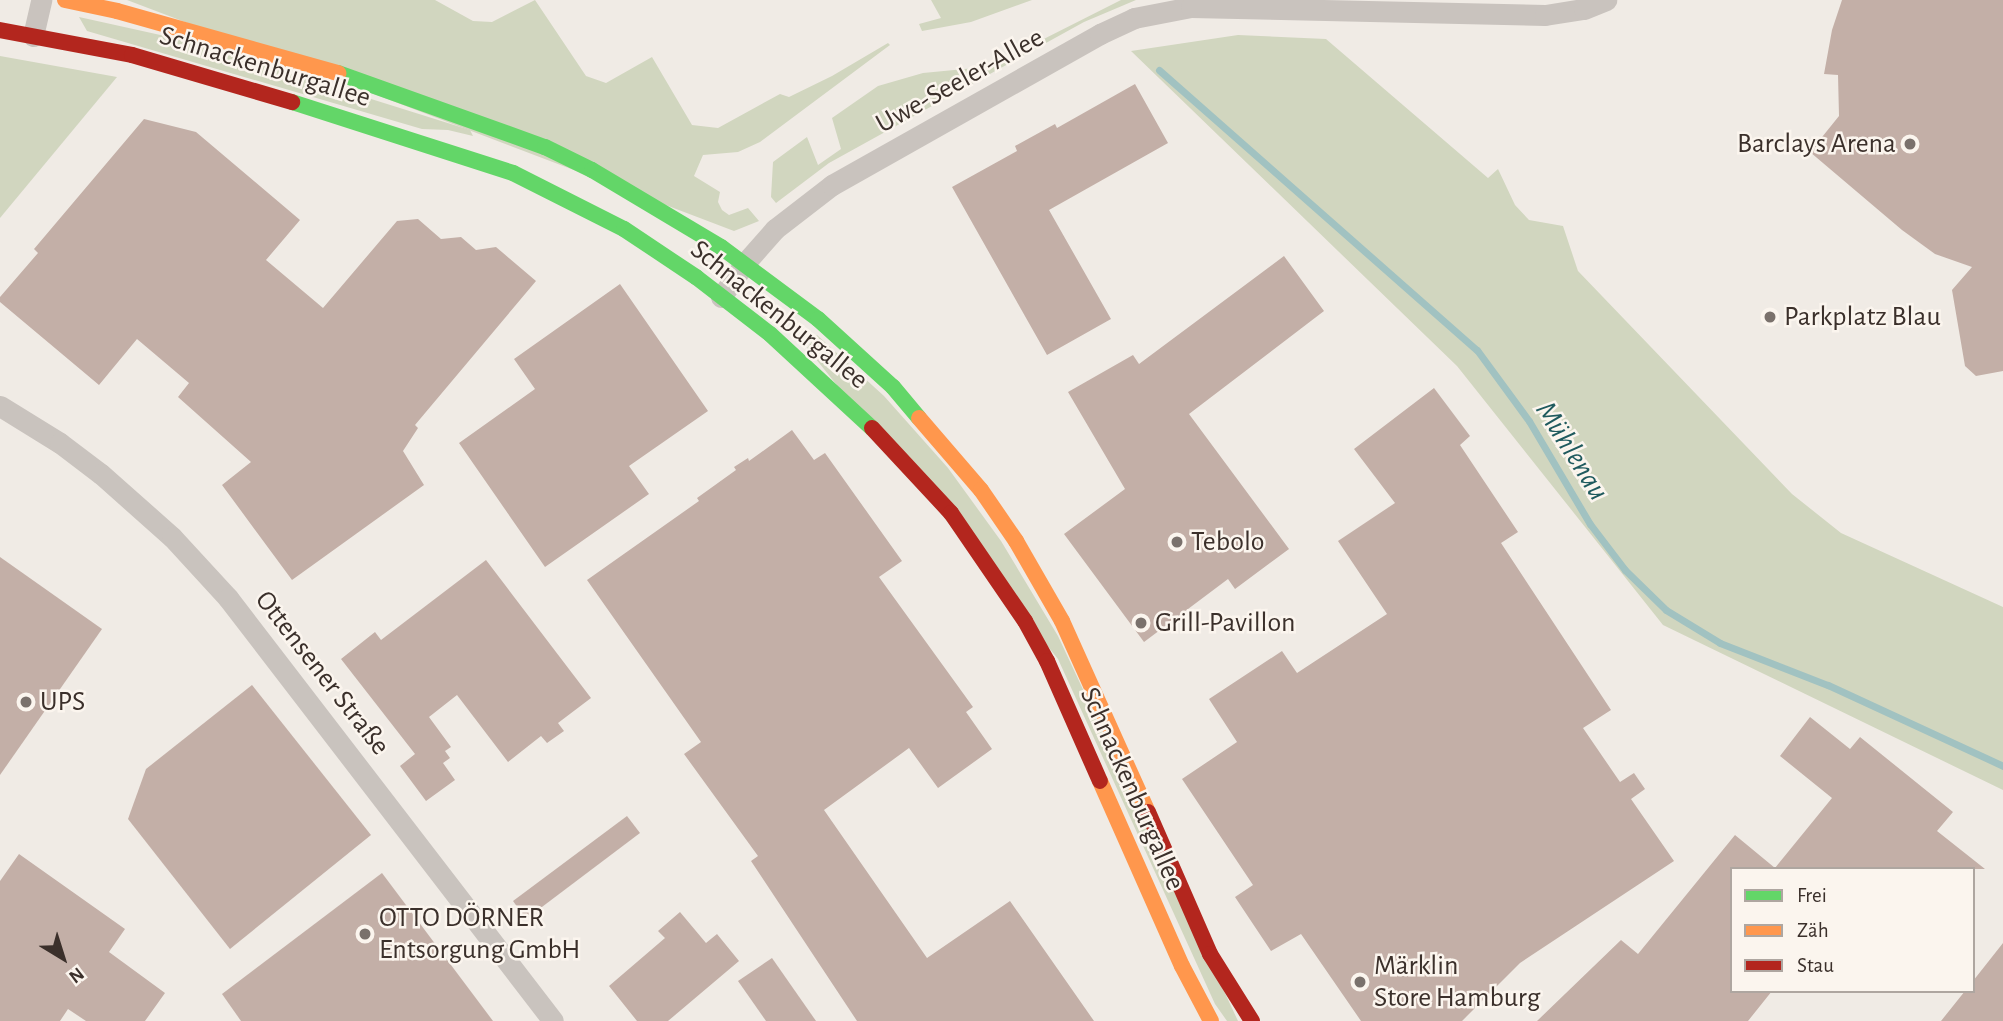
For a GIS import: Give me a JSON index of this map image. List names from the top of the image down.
{
  "streets": {
    "main road": ["Schnackenburgallee"],
    "street": ["Uwe-Seeler-Allee", "Ottensener Straße"]
  },
  "crossings": [
    ["Schnackenburgallee", "Uwe-Seeler-Allee"]
  ],
  "water": ["Mühlenau"],
  "places": [
    "Barclays Arena",
    "Parkplatz Blau",
    "Tebolo",
    "Grill-Pavillon",
    "UPS",
    "OTTO DÖRNER Entsorgung GmbH",
    "Märklin Store Hamburg"
  ],
  "legend": ["Frei", "Zäh", "Stau"],
  "north": "bottom right"
}
